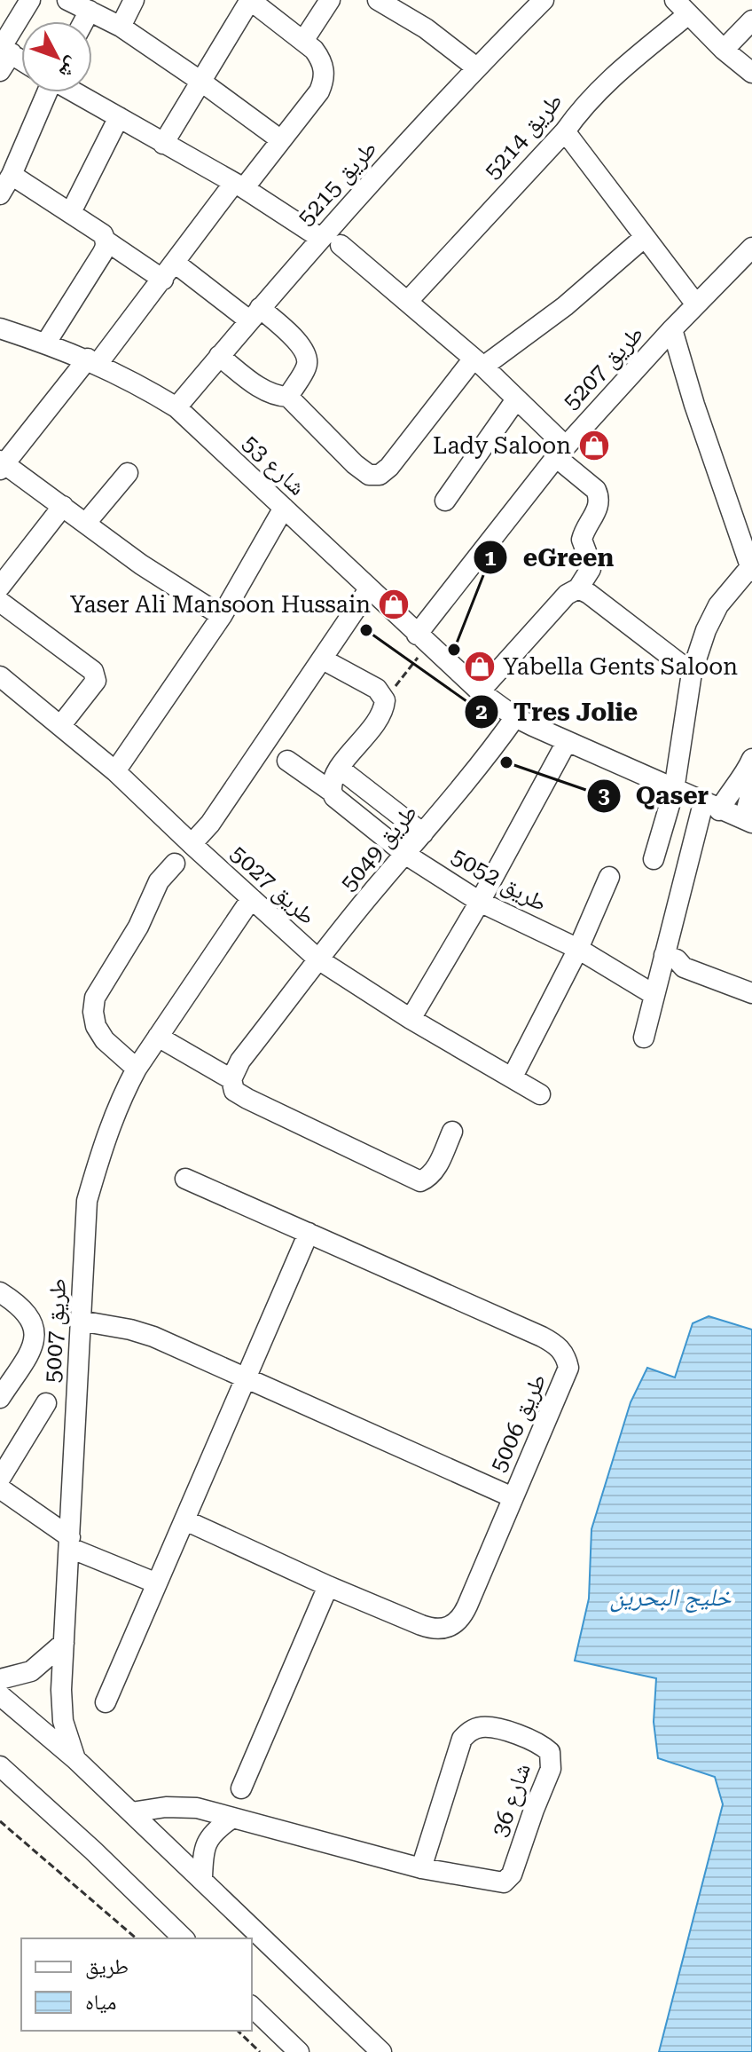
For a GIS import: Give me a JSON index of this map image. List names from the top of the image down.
{
  "streets": {
    "street": [
      "طريق 5214",
      "طريق 5215",
      "طريق 5207",
      "شارع 53",
      "طريق 5049",
      "طريق 5052",
      "طريق 5027",
      "طريق 5007",
      "طريق 5006",
      "شارع 36"
    ]
  },
  "crossings": [
    ["طريق 5215", "شارع 53"],
    ["طريق 5207", "شارع 53"],
    ["شارع 53", "طريق 5049"],
    ["طريق 5049", "طريق 5052"],
    ["طريق 5049", "طريق 5027"],
    ["طريق 5027", "طريق 5007"]
  ],
  "water": ["خليج البحرين"],
  "places": {
    "shop": ["Lady Saloon", "Yaser Ali Mansoon Hussain", "Yabella Gents Saloon"],
    "other": ["Tres Jolie", "eGreen", "Qaser"]
  },
  "legend": ["طريق", "مياه"],
  "north": "bottom right"
}
